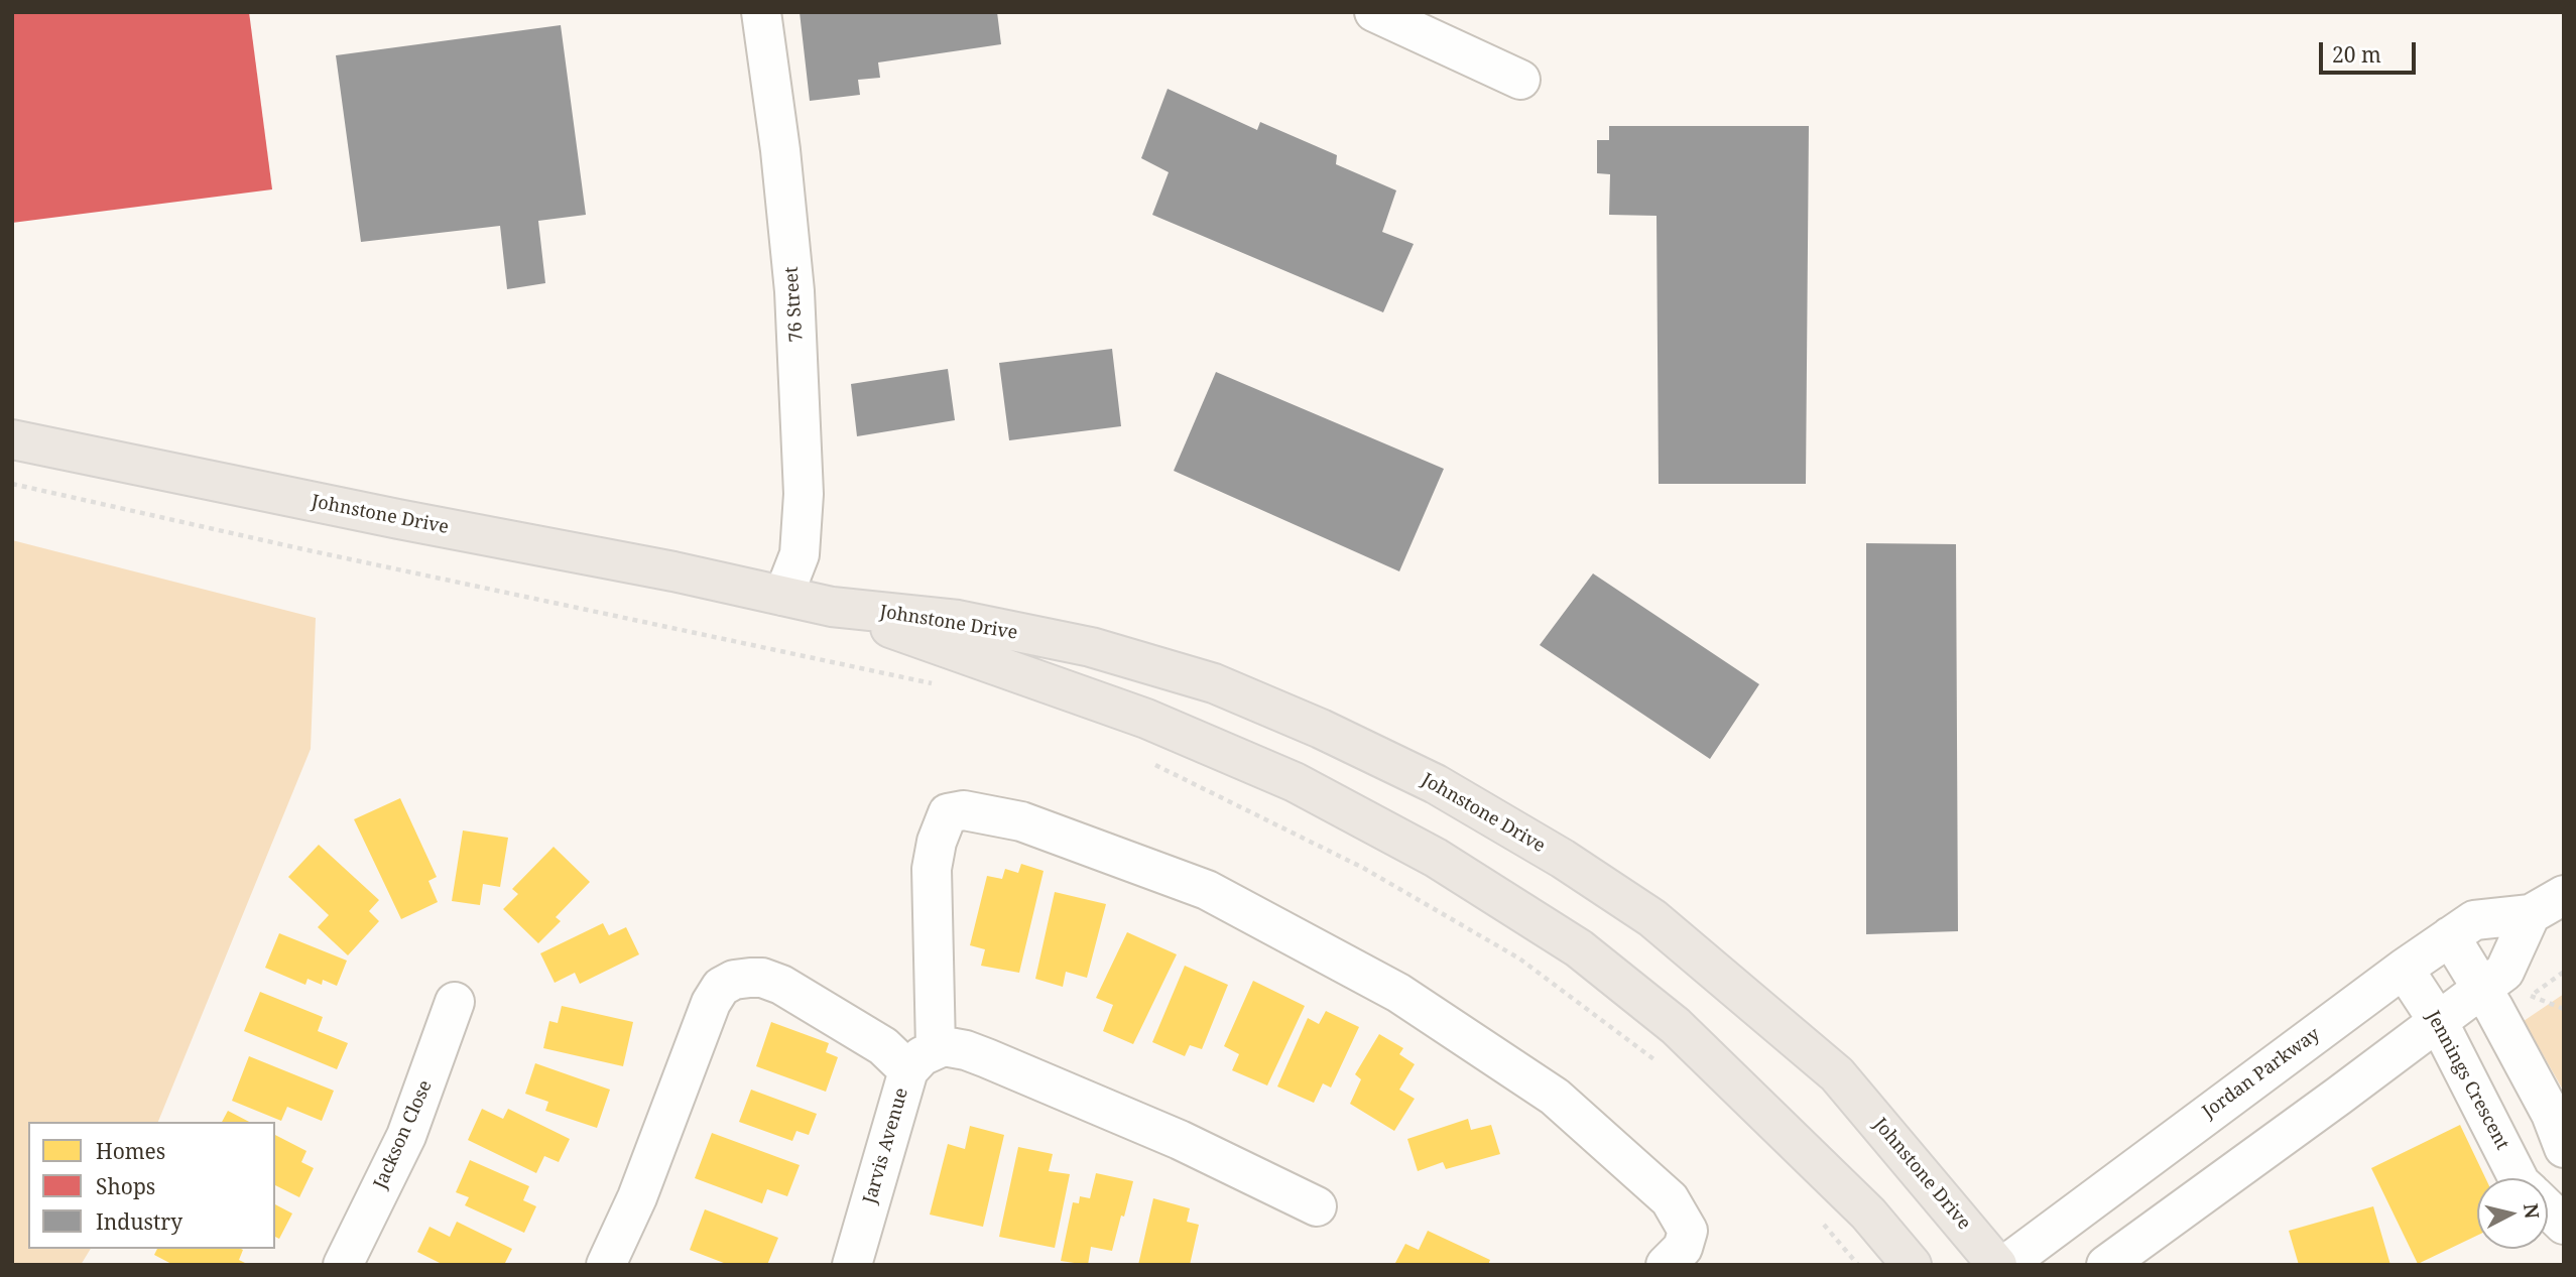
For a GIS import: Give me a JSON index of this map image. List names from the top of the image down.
{
  "streets": {
    "main road": ["Johnstone Drive"],
    "street": [
      "76 Street",
      "Jordan Parkway",
      "Jennings Crescent",
      "Jackson Close",
      "Jarvis Avenue"
    ]
  },
  "crossings": [
    ["76 Street", "Johnstone Drive"],
    ["Jordan Parkway", "Jennings Crescent"]
  ],
  "legend": ["Homes", "Shops", "Industry"],
  "scale_bar": "20 m",
  "north": "right"
}
